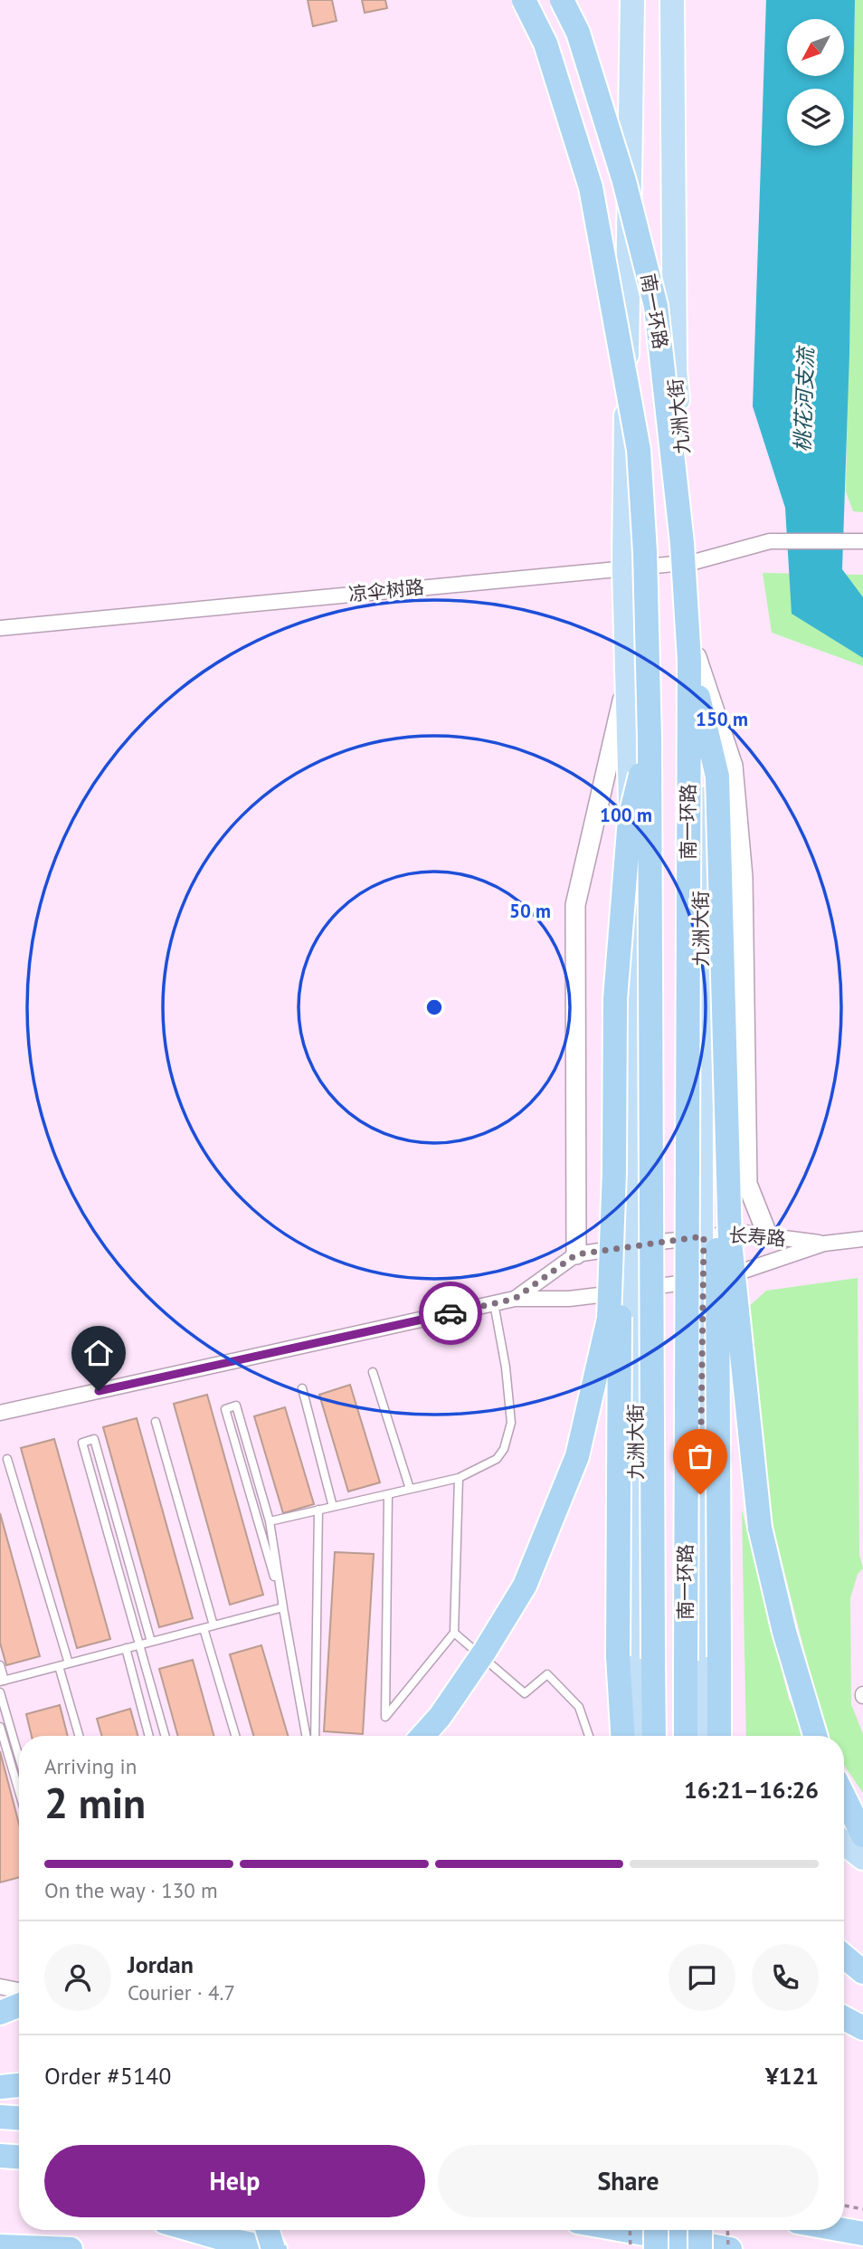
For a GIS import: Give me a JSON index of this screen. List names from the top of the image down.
{
  "streets": {
    "highway": ["南一环路"],
    "main road": ["九洲大街"],
    "street": ["凉伞树路", "长寿路"]
  },
  "crossings": [
    ["南一环路", "九洲大街"],
    ["九洲大街", "凉伞树路"],
    ["九洲大街", "长寿路"]
  ],
  "water": ["桃花河支流"],
  "north": "bottom left",
  "page": {
    "heading": ["2 min", "Arriving in", "16:21–16:26"],
    "panel": [
      "Jordan",
      "Courier · 4.7",
      "Order #5140",
      "¥121"
    ],
    "bar": "On the way · 130 m",
    "buttons": ["Help", "Share"]
  },
  "rings": ["150 m", "100 m", "50 m"]
}
